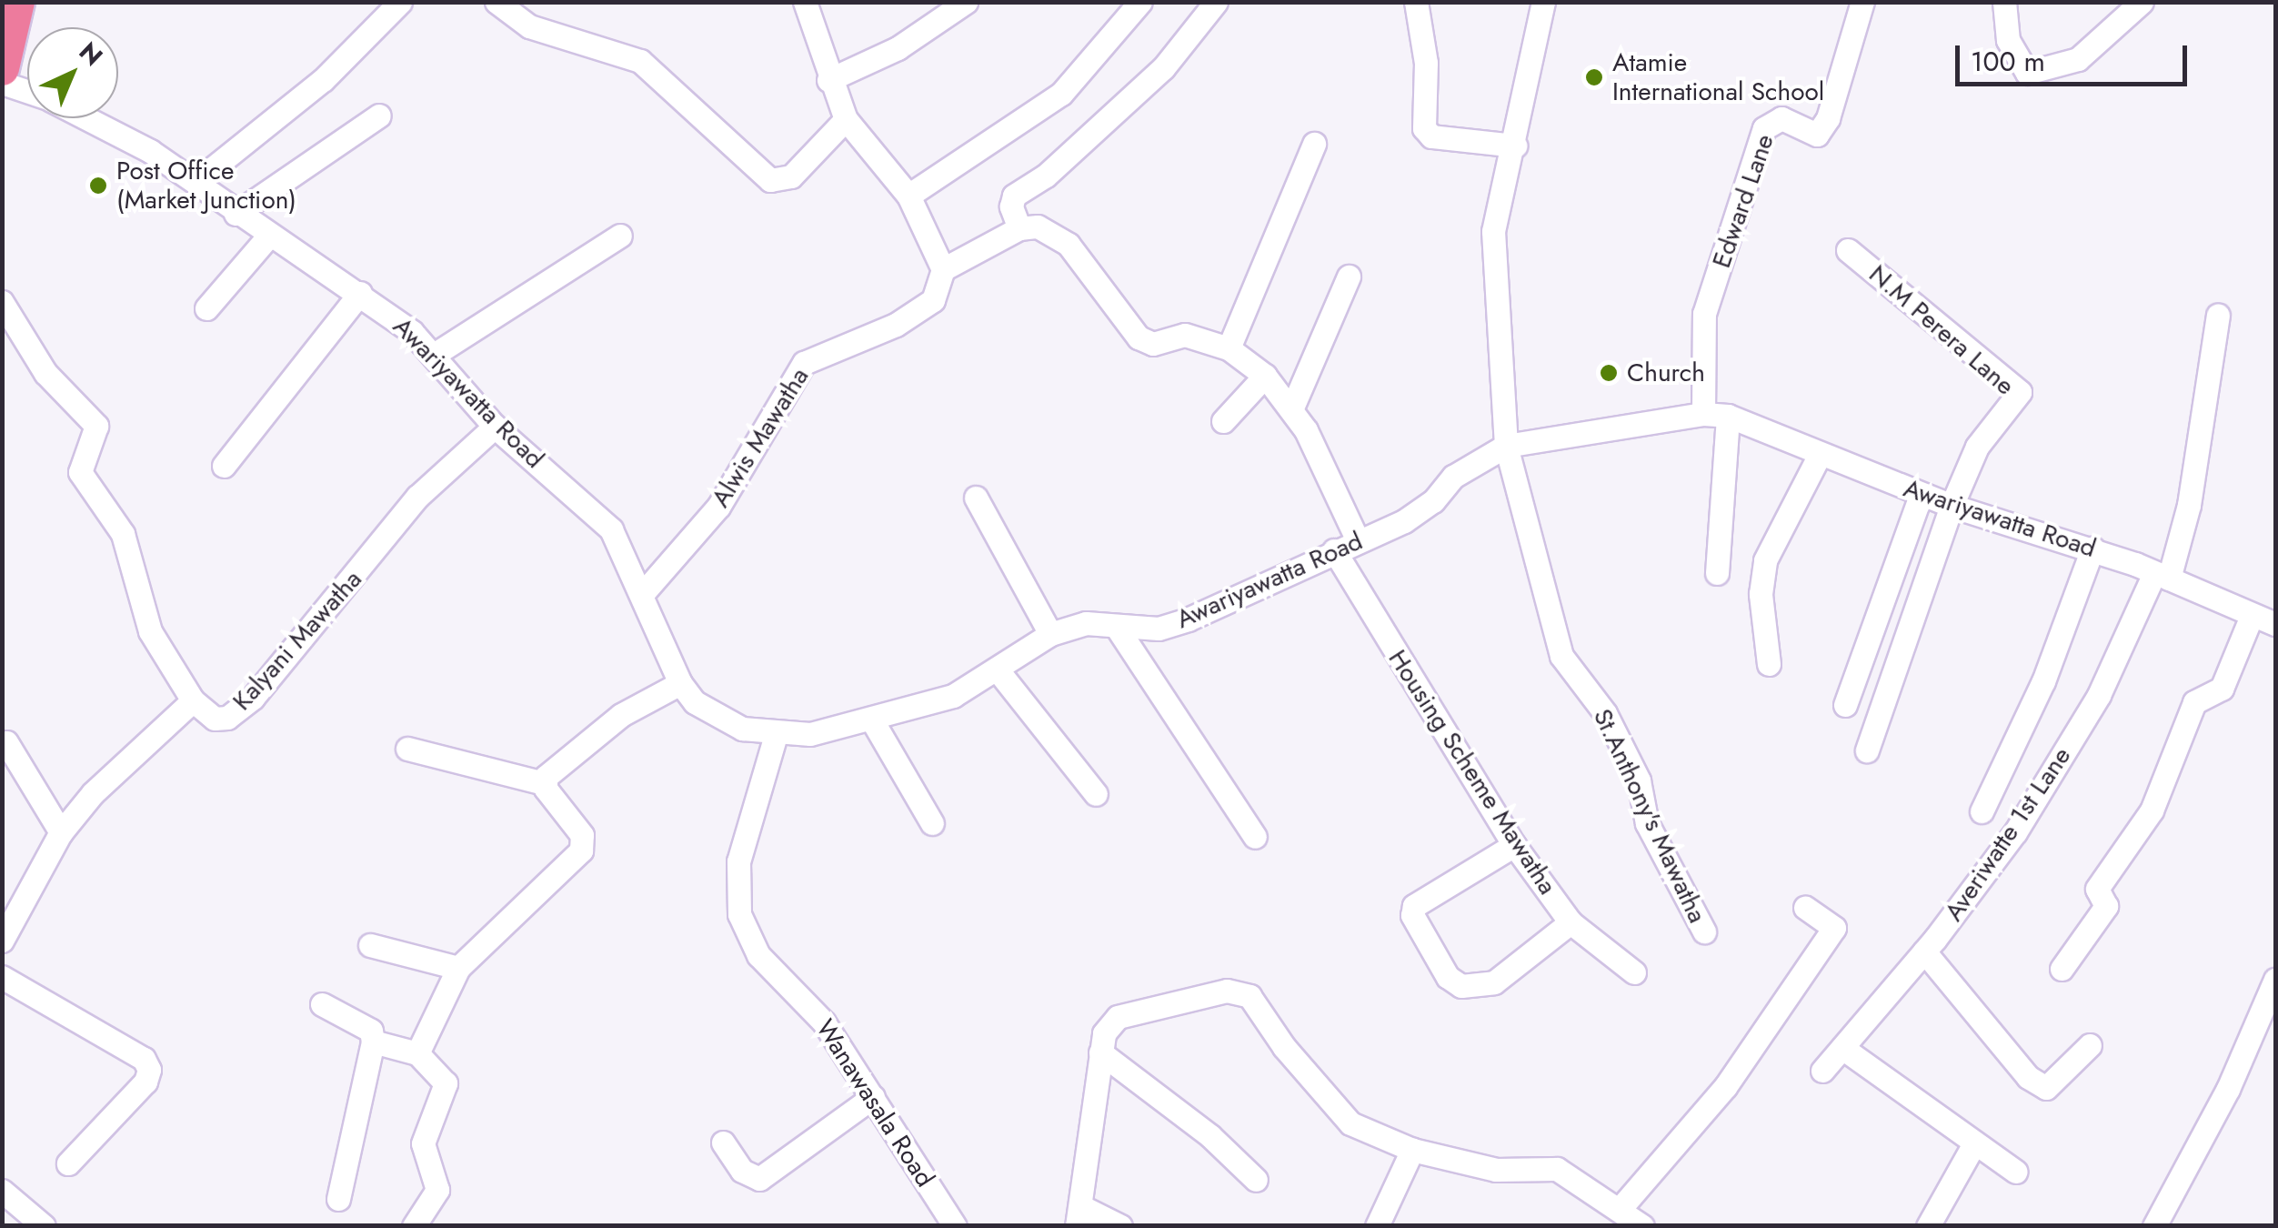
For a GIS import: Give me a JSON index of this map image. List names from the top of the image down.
{
  "streets": {
    "street": [
      "Edward Lane",
      "N.M Perera Lane",
      "Awariyawatta Road",
      "Alwis Mawatha",
      "Kalyani Mawatha",
      "Housing Scheme Mawatha",
      "St.Anthony's Mawatha",
      "Averiwatte 1st Lane",
      "Wanawasala Road"
    ]
  },
  "crossings": [
    ["Edward Lane", "Awariyawatta Road"],
    ["N.M Perera Lane", "Awariyawatta Road"],
    ["Awariyawatta Road", "Alwis Mawatha"],
    ["Awariyawatta Road", "Kalyani Mawatha"],
    ["Awariyawatta Road", "Housing Scheme Mawatha"],
    ["Awariyawatta Road", "St.Anthony's Mawatha"],
    ["Awariyawatta Road", "Averiwatte 1st Lane"],
    ["Awariyawatta Road", "Wanawasala Road"]
  ],
  "places": ["Atamie International School", "Post Office (Market Junction)", "Church"],
  "scale_bar": "100 m",
  "north": "top right"
}
